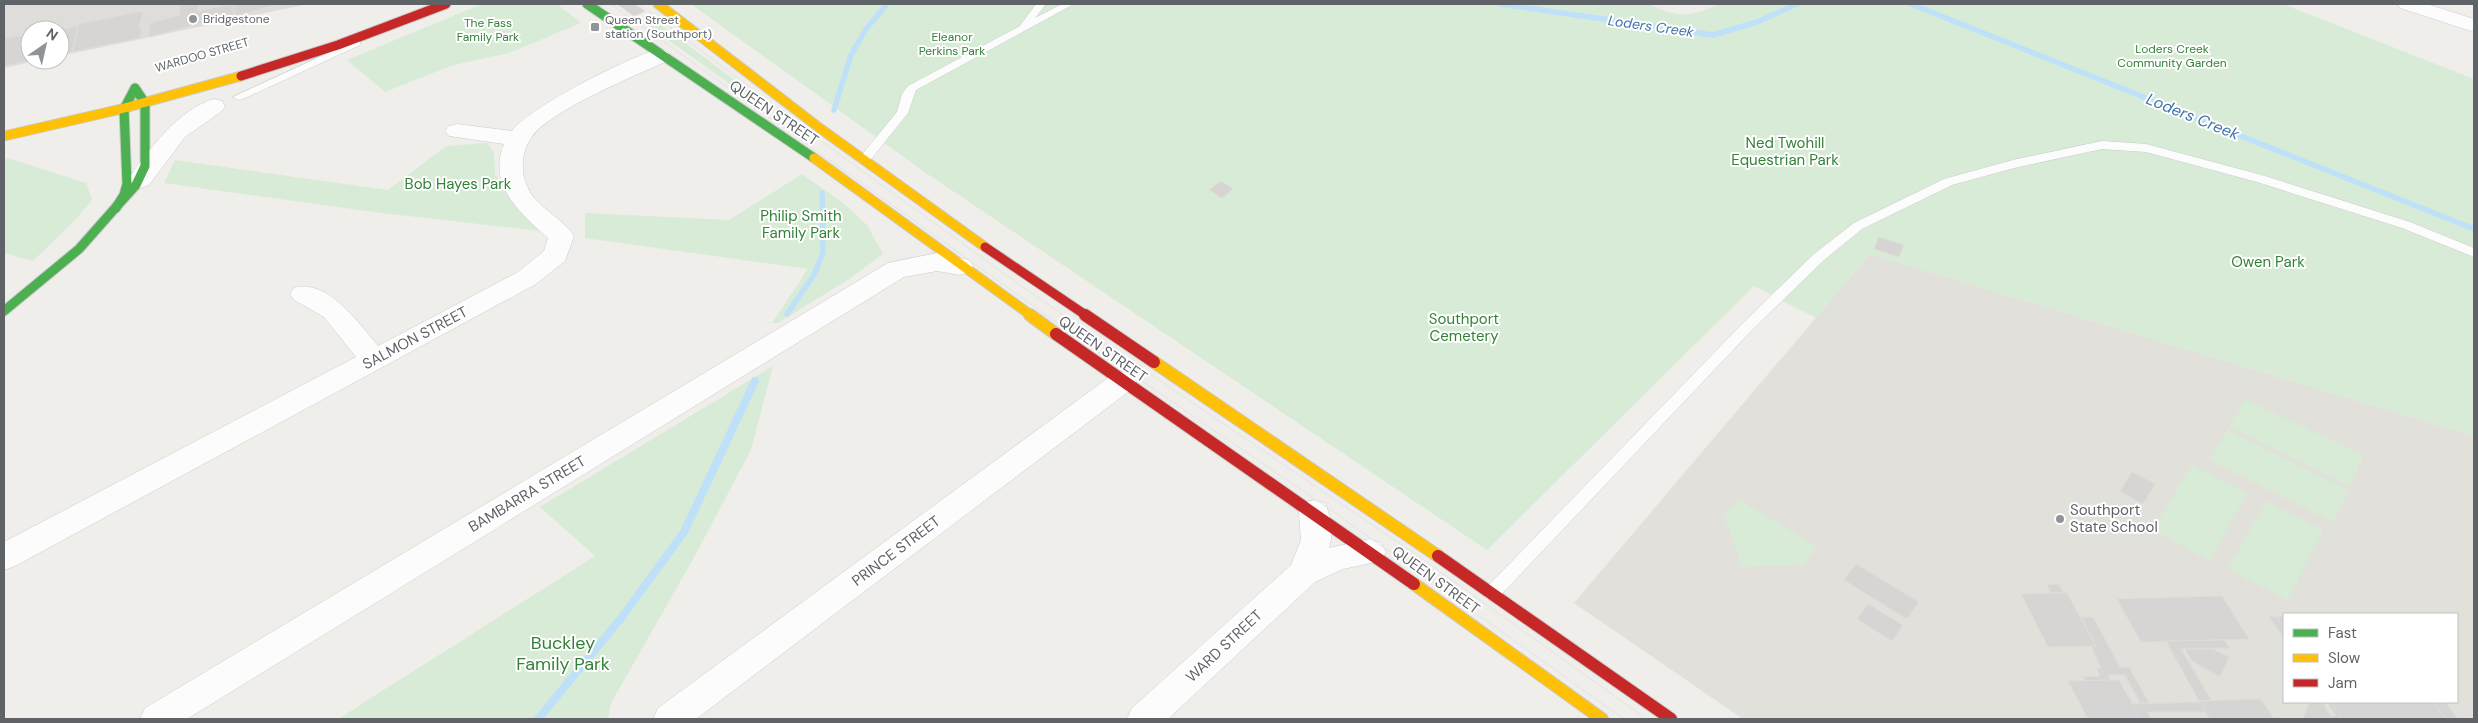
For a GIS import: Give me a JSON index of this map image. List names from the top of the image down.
{
  "streets": {
    "street": [
      "QUEEN STREET",
      "SALMON STREET",
      "BAMBARRA STREET",
      "PRINCE STREET",
      "WARD STREET"
    ]
  },
  "crossings": [
    ["QUEEN STREET", "SALMON STREET"],
    ["QUEEN STREET", "BAMBARRA STREET"],
    ["QUEEN STREET", "PRINCE STREET"],
    ["QUEEN STREET", "WARD STREET"]
  ],
  "water": ["Loders Creek"],
  "parks": [
    "The Fass Family Park",
    "Eleanor Perkins Park",
    "Loders Creek Community Garden",
    "Ned Twohill Equestrian Park",
    "Bob Hayes Park",
    "Philip Smith Family Park",
    "Owen Park",
    "Southport Cemetery",
    "Buckley Family Park"
  ],
  "places": {
    "other": ["Bridgestone", "Southport State School"],
    "transit": ["Queen Street station (Southport)"]
  },
  "legend": ["Fast", "Slow", "Jam"],
  "north": "top right"
}
